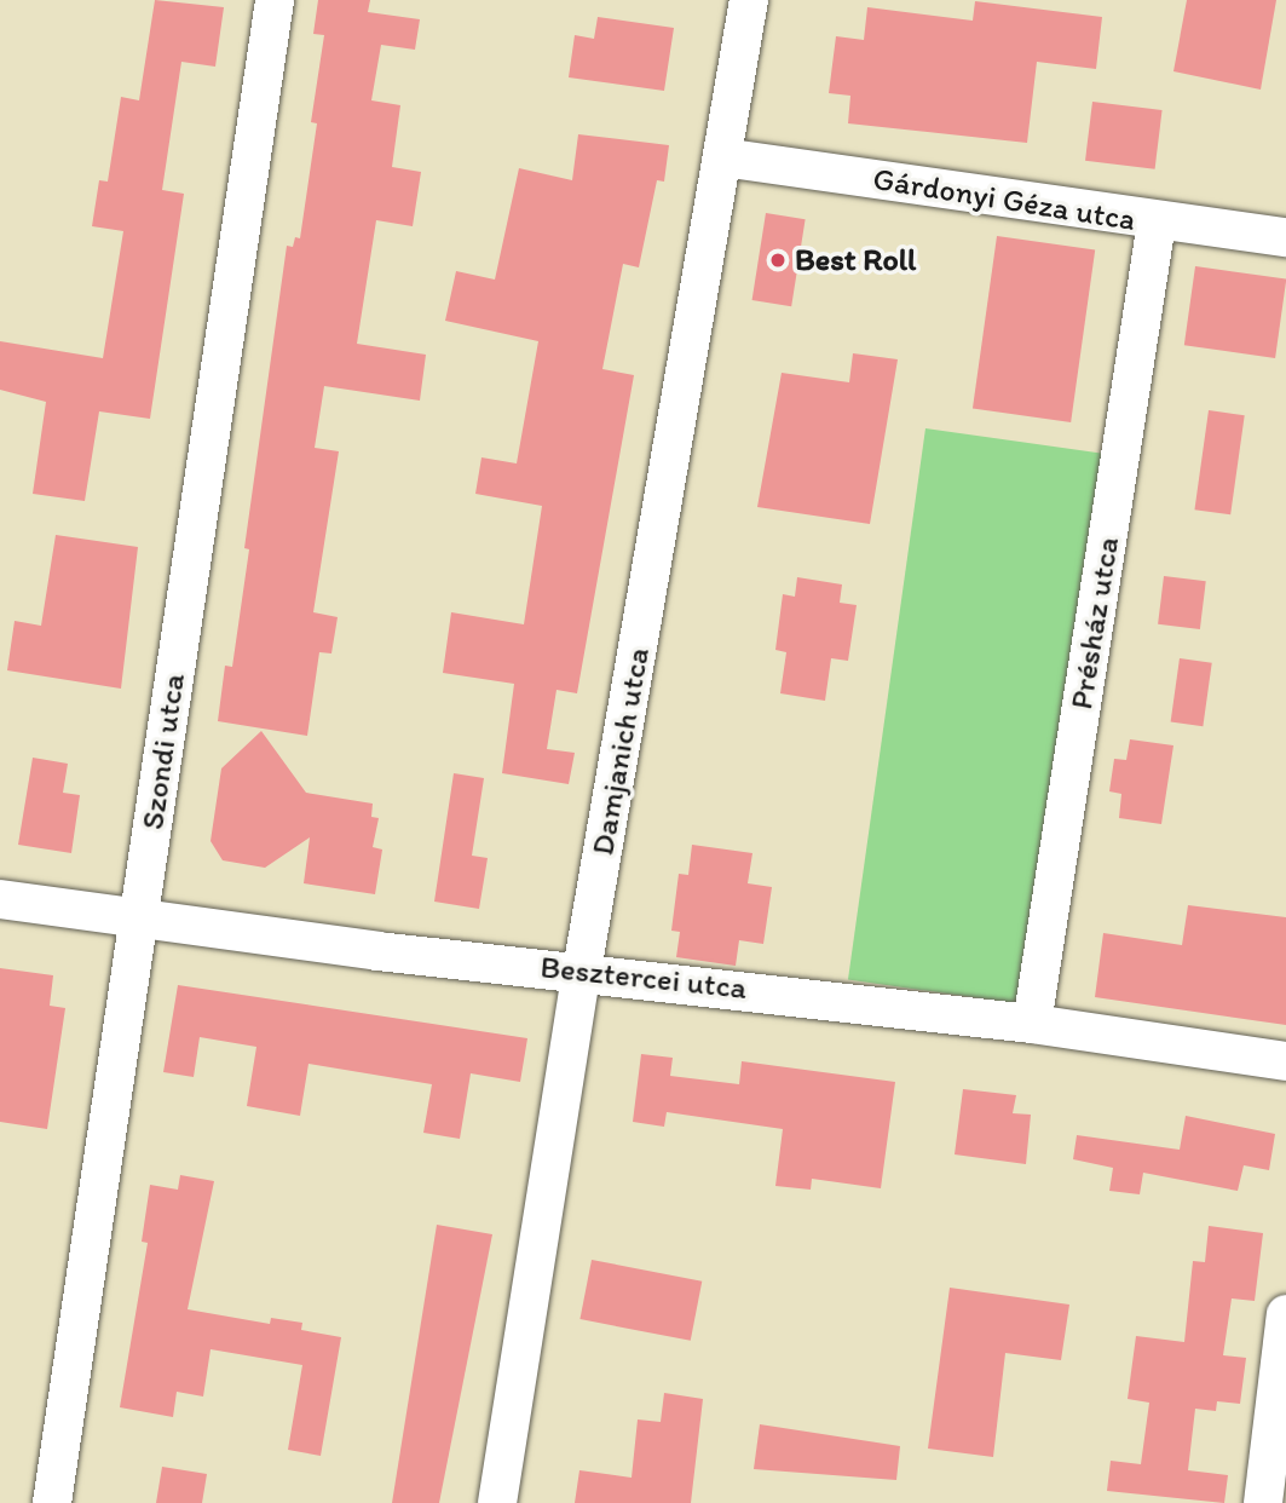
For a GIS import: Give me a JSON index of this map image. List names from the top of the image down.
{
  "streets": {
    "street": [
      "Gárdonyi Géza utca",
      "Présház utca",
      "Szondi utca",
      "Damjanich utca",
      "Besztercei utca"
    ]
  },
  "crossings": [
    ["Gárdonyi Géza utca", "Présház utca"],
    ["Gárdonyi Géza utca", "Damjanich utca"],
    ["Présház utca", "Besztercei utca"],
    ["Szondi utca", "Besztercei utca"],
    ["Damjanich utca", "Besztercei utca"]
  ],
  "places": ["Best Roll"]
}
